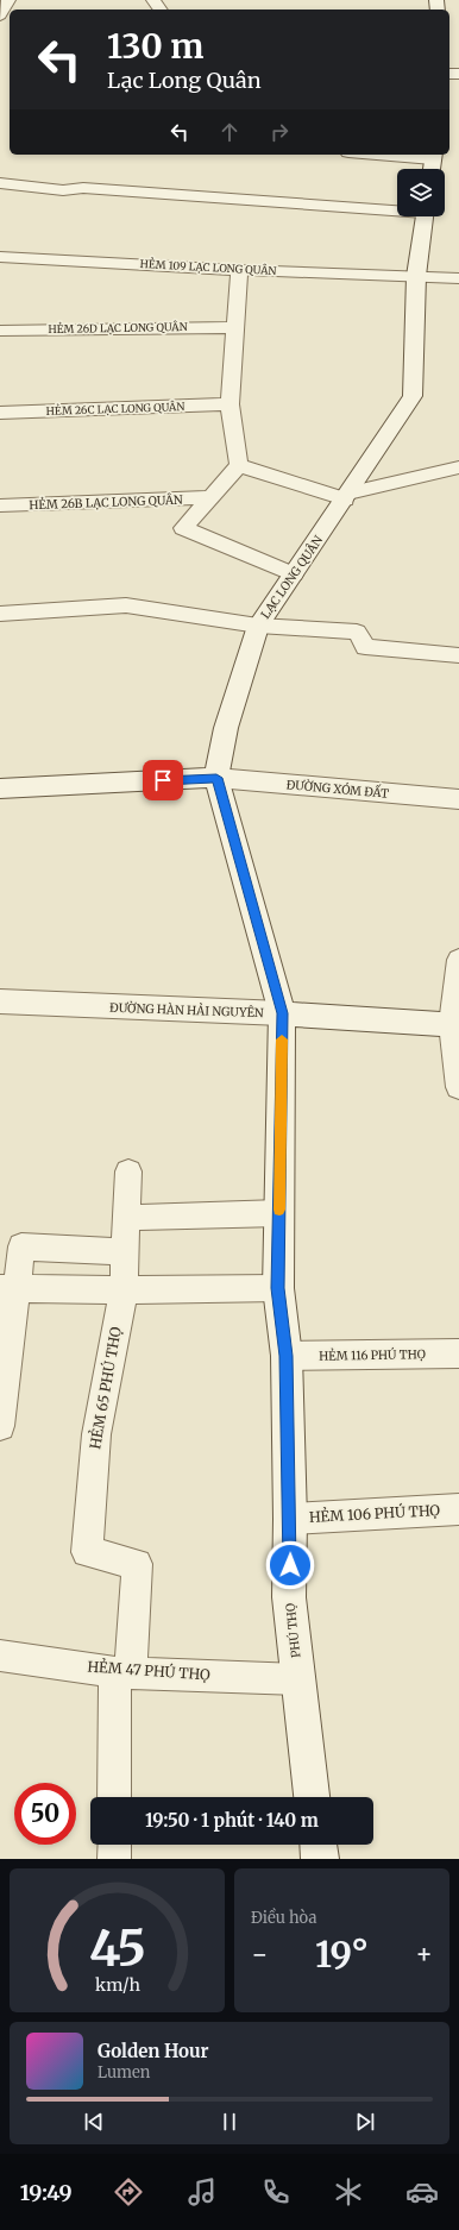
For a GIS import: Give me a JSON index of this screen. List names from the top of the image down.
{
  "streets": {
    "main road": [
      "LẠC LONG QUÂN",
      "ĐƯỜNG XÓM ĐẤT",
      "ĐƯỜNG HÀN HẢI NGUYÊN",
      "PHÚ THỌ"
    ],
    "lane": [
      "HẺM 109 LẠC LONG QUÂN",
      "HẺM 26D LẠC LONG QUÂN",
      "HẺM 26C LẠC LONG QUÂN",
      "HẺM 26B LẠC LONG QUÂN",
      "HẺM 116 PHÚ THỌ",
      "HẺM 65 PHÚ THỌ",
      "HẺM 106 PHÚ THỌ",
      "HẺM 47 PHÚ THỌ"
    ]
  },
  "crossings": [
    ["HẺM 109 LẠC LONG QUÂN", "LẠC LONG QUÂN"],
    ["LẠC LONG QUÂN", "ĐƯỜNG XÓM ĐẤT"],
    ["LẠC LONG QUÂN", "PHÚ THỌ"],
    ["ĐƯỜNG XÓM ĐẤT", "PHÚ THỌ"],
    ["ĐƯỜNG HÀN HẢI NGUYÊN", "PHÚ THỌ"],
    ["HẺM 116 PHÚ THỌ", "PHÚ THỌ"],
    ["HẺM 65 PHÚ THỌ", "HẺM 47 PHÚ THỌ"],
    ["HẺM 106 PHÚ THỌ", "PHÚ THỌ"],
    ["PHÚ THỌ", "HẺM 47 PHÚ THỌ"]
  ],
  "page": {
    "turn": ["130 m", "Lạc Long Quân"],
    "limit": "50",
    "trip": "19:50 · 1 phút · 140 m",
    "tile": "Điều hòa",
    "heat": ["−", "19°", "+"],
    "song": ["Golden Hour", "Lumen"],
    "tabs": "19:49",
    "gauge": ["45", "km/h"]
  }
}
